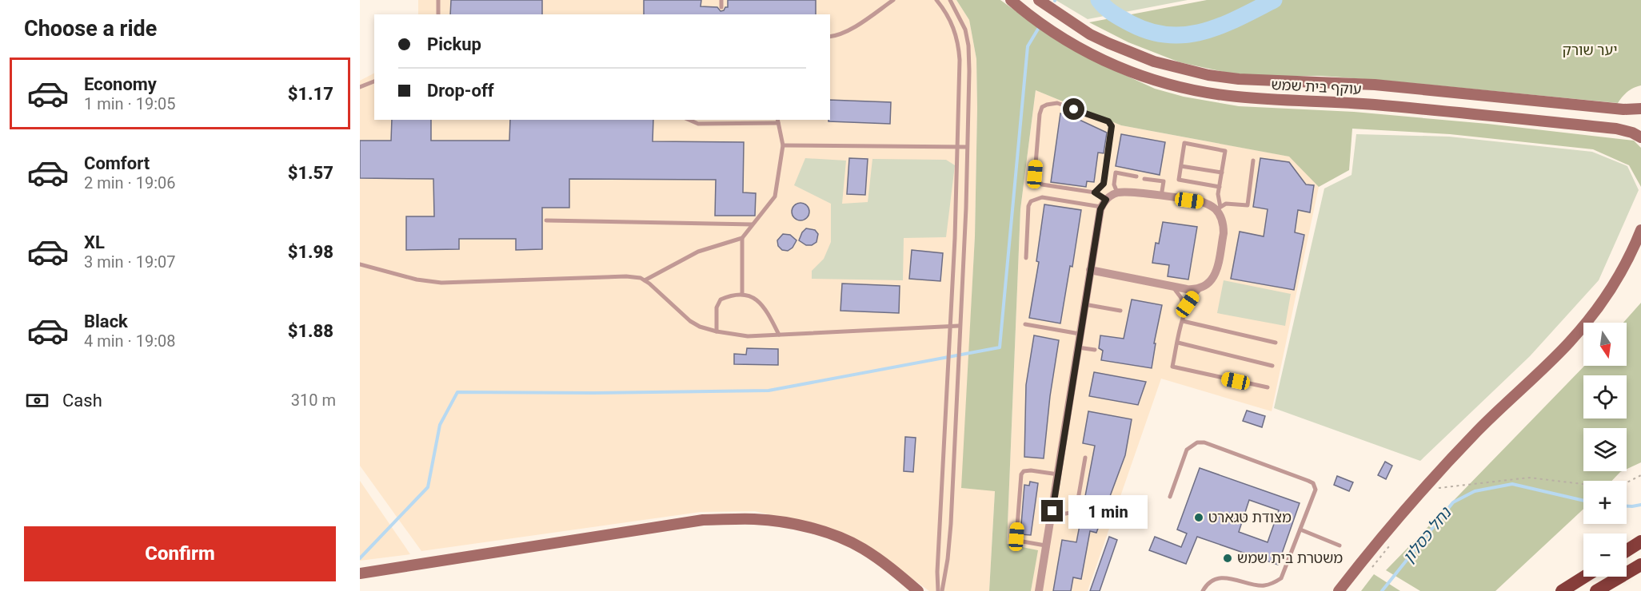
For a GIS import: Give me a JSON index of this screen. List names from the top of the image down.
{
  "streets": {
    "main road": ["עוקף בית שמש"]
  },
  "water": ["נחל כסלון"],
  "parks": ["יער שורק"],
  "places": ["מצודת טגארט", "משטרת בית שמש"],
  "north": "bottom",
  "page": {
    "heading": "Choose a ride",
    "banner": ["Pickup", "Drop-off"],
    "list": [
      {
        "name": "Economy",
        "note": "1 min · 19:05",
        "value": "$1.17"
      },
      {
        "name": "Comfort",
        "note": "2 min · 19:06",
        "value": "$1.57"
      },
      {
        "name": "XL",
        "note": "3 min · 19:07",
        "value": "$1.98"
      },
      {
        "name": "Black",
        "note": "4 min · 19:08",
        "value": "$1.88"
      }
    ],
    "map_buttons": ["+", "−"],
    "pay": ["Cash", "310 m"],
    "bubble": "1 min",
    "buttons": "Confirm"
  }
}
